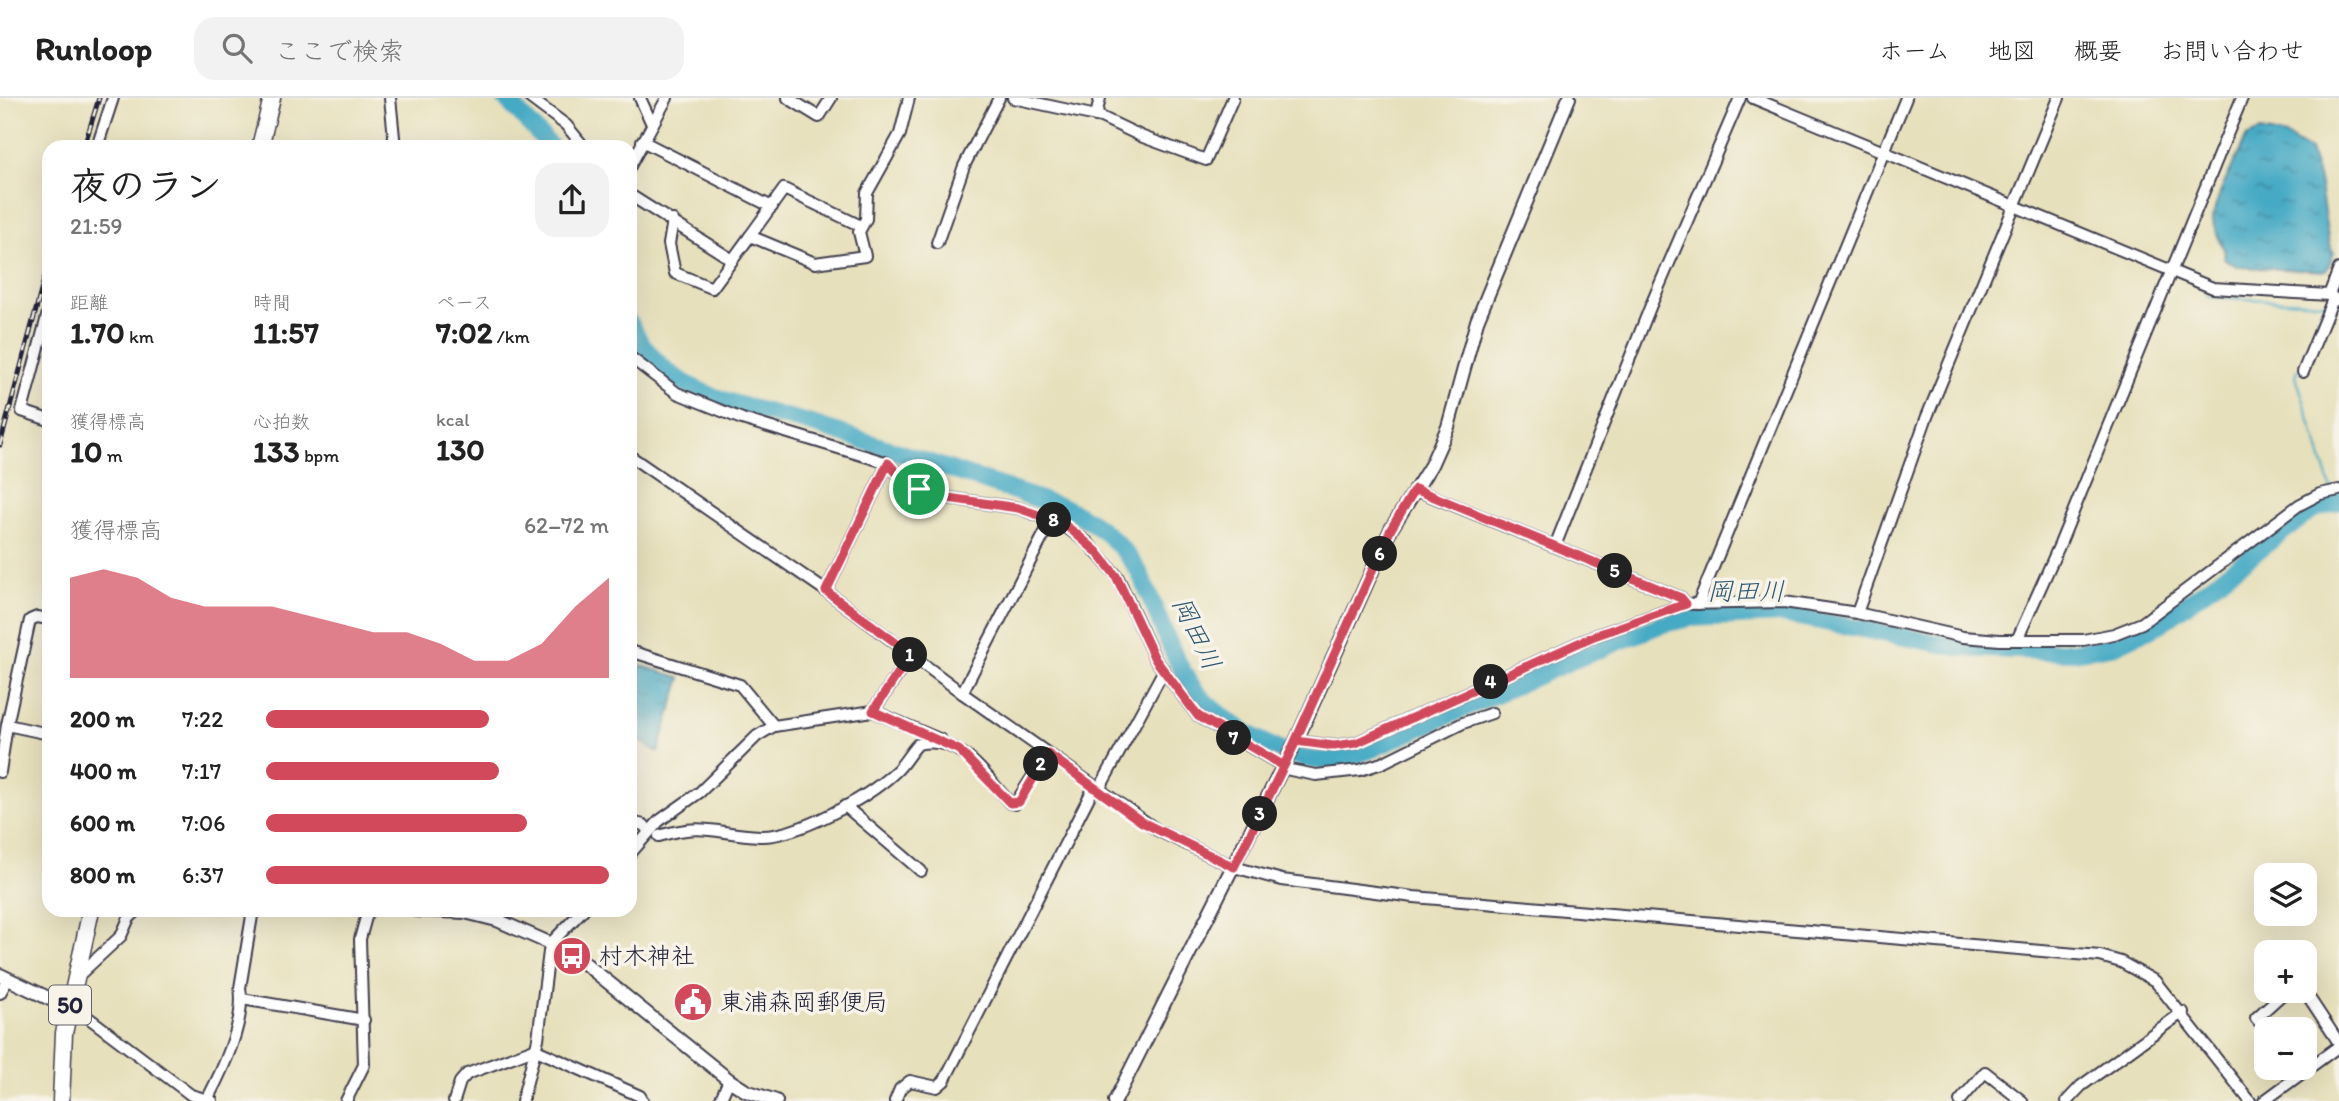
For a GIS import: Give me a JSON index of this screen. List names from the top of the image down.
{
  "streets": {
    "main road": ["50"]
  },
  "water": ["岡田川"],
  "places": {
    "bus stop": ["村木神社"],
    "public building": ["東浦森岡郵便局"]
  },
  "page": {
    "header": "Runloop",
    "search": "ここで検索",
    "nav": [
      "ホーム",
      "地図",
      "概要",
      "お問い合わせ"
    ],
    "heading": ["夜のラン", "21:59"],
    "stats": [
      ["距離", "1.70 km"],
      ["時間", "11:57"],
      ["ペース", "7:02 /km"],
      ["獲得標高", "10 m"],
      ["心拍数", "133 bpm"],
      ["kcal", "130"]
    ],
    "chart": ["獲得標高", "62–72 m"],
    "pins": [
      "8",
      "6",
      "5",
      "1",
      "4",
      "7",
      "2",
      "3"
    ],
    "list": [
      {
        "name": "200 m",
        "note": "7:22"
      },
      {
        "name": "400 m",
        "note": "7:17"
      },
      {
        "name": "600 m",
        "note": "7:06"
      },
      {
        "name": "800 m",
        "note": "6:37"
      }
    ],
    "map_buttons": ["+", "−"]
  }
}
